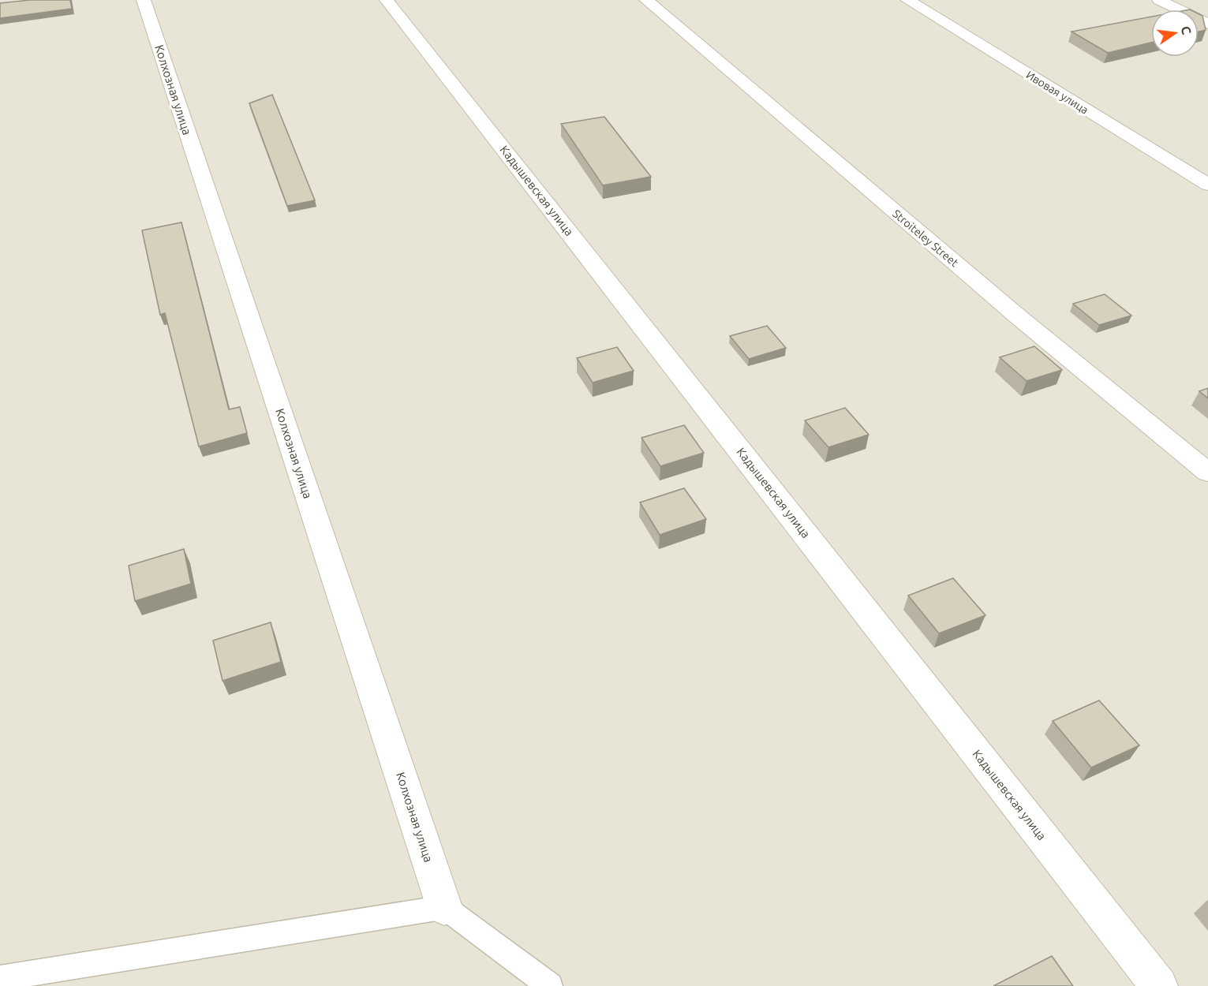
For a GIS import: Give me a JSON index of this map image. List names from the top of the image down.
{
  "streets": {
    "street": [
      "Колхозная улица",
      "Ивовая улица",
      "Кадышевская улица",
      "Stroiteley Street"
    ]
  },
  "north": "right"
}
